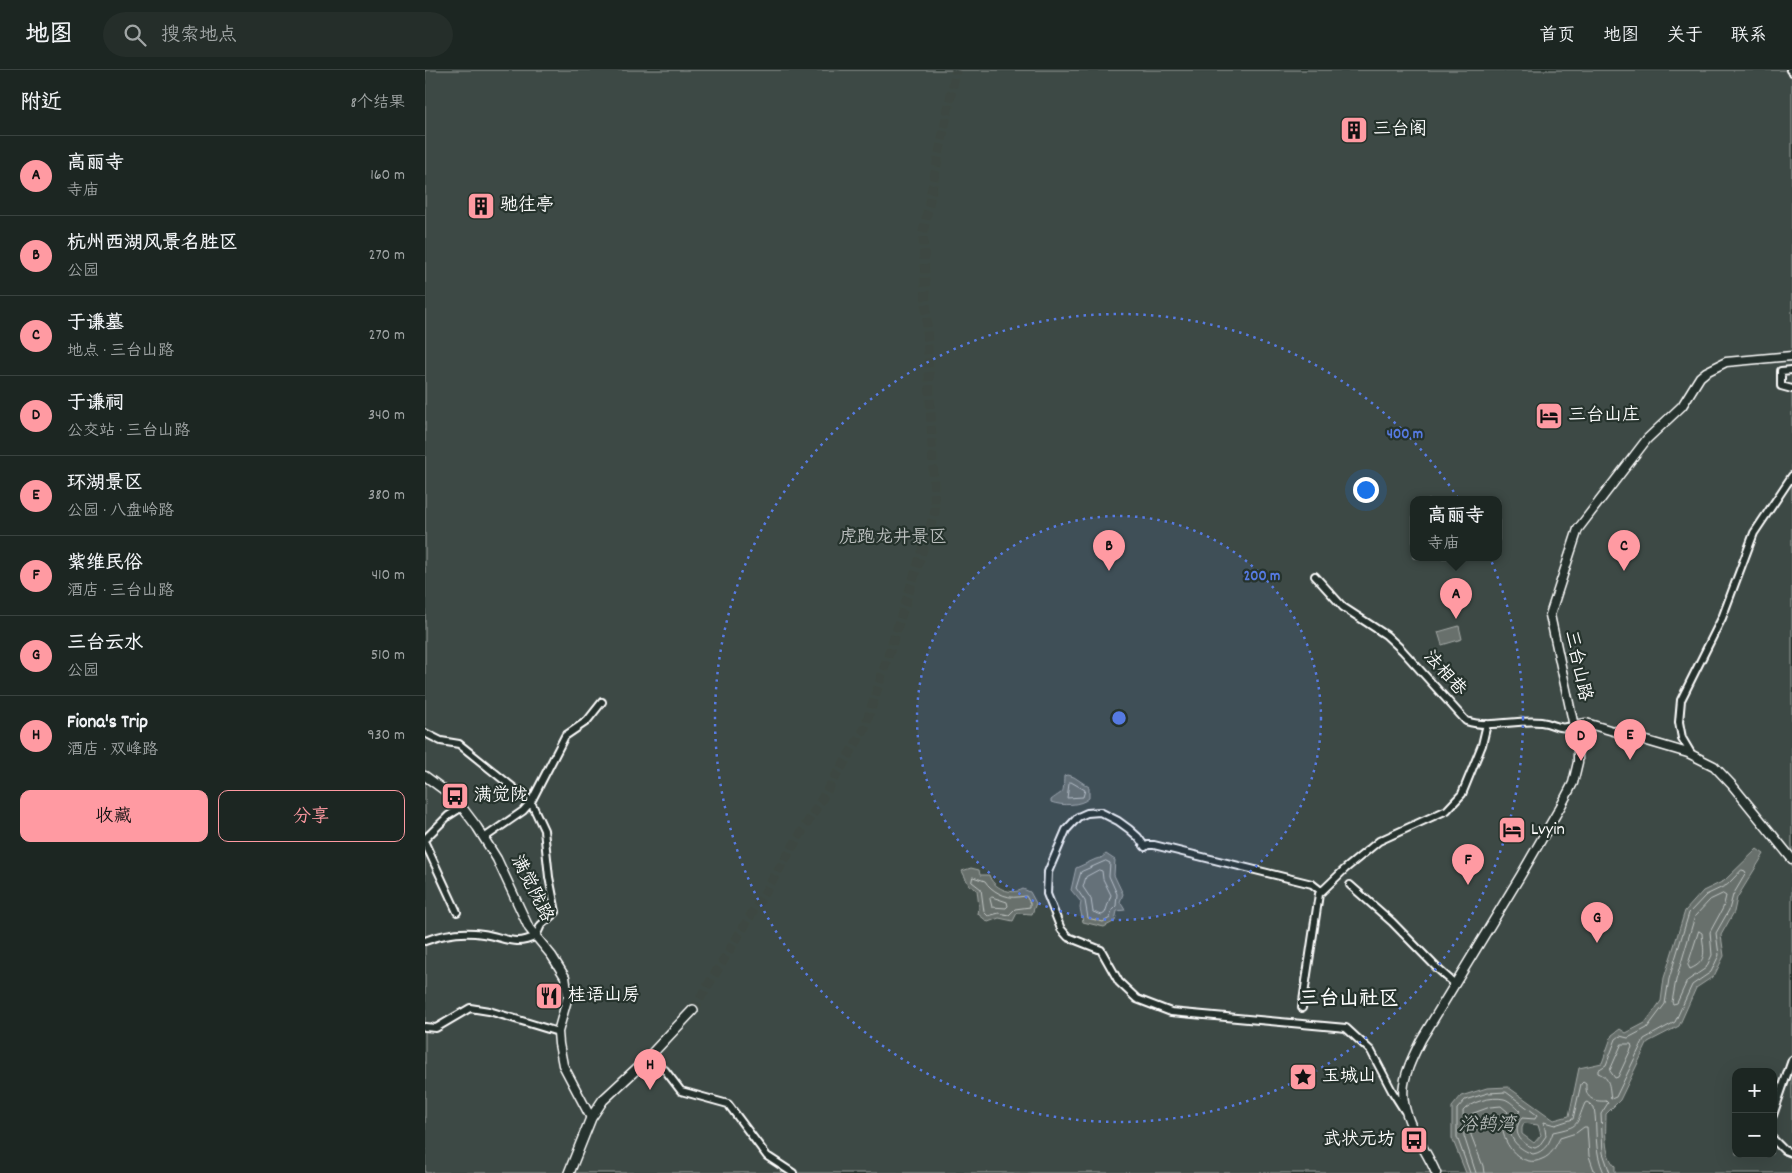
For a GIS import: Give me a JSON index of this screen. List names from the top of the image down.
{
  "streets": {
    "street": ["三台山路", "法相巷", "满觉陇路"]
  },
  "crossings": [
    ["三台山路", "法相巷"]
  ],
  "districts": ["三台山社区"],
  "water": ["浴鹄湾"],
  "parks": ["虎跑龙井景区"],
  "places": {
    "building": ["三台阁", "驰往亭"],
    "hotel": ["三台山庄", "Lvyin"],
    "bus stop": ["满觉陇", "武状元坊"],
    "restaurant": ["桂语山房"],
    "place": ["玉城山"]
  },
  "page": {
    "header": "地图",
    "search": "搜索地点",
    "nav": [
      "首页",
      "地图",
      "关于",
      "联系"
    ],
    "heading": ["附近", "8个结果"],
    "list": [
      {
        "mark": "A",
        "name": "高丽寺",
        "note": "寺庙",
        "value": "160 m"
      },
      {
        "mark": "B",
        "name": "杭州西湖风景名胜区",
        "note": "公园",
        "value": "270 m"
      },
      {
        "mark": "C",
        "name": "于谦墓",
        "note": "地点 · 三台山路",
        "value": "270 m"
      },
      {
        "mark": "D",
        "name": "于谦祠",
        "note": "公交站 · 三台山路",
        "value": "340 m"
      },
      {
        "mark": "E",
        "name": "环湖景区",
        "note": "公园 · 八盘岭路",
        "value": "380 m"
      },
      {
        "mark": "F",
        "name": "紫维民俗",
        "note": "酒店 · 三台山路",
        "value": "410 m"
      },
      {
        "mark": "G",
        "name": "三台云水",
        "note": "公园",
        "value": "510 m"
      },
      {
        "mark": "H",
        "name": "Fiona's Trip",
        "note": "酒店 · 双峰路",
        "value": "930 m"
      }
    ],
    "popup": ["高丽寺", "寺庙"],
    "pins": [
      "B",
      "C",
      "A",
      "E",
      "D",
      "F",
      "G",
      "H"
    ],
    "buttons": ["收藏", "分享"],
    "map_buttons": ["+", "−"]
  },
  "rings": ["400 m", "200 m"]
}
